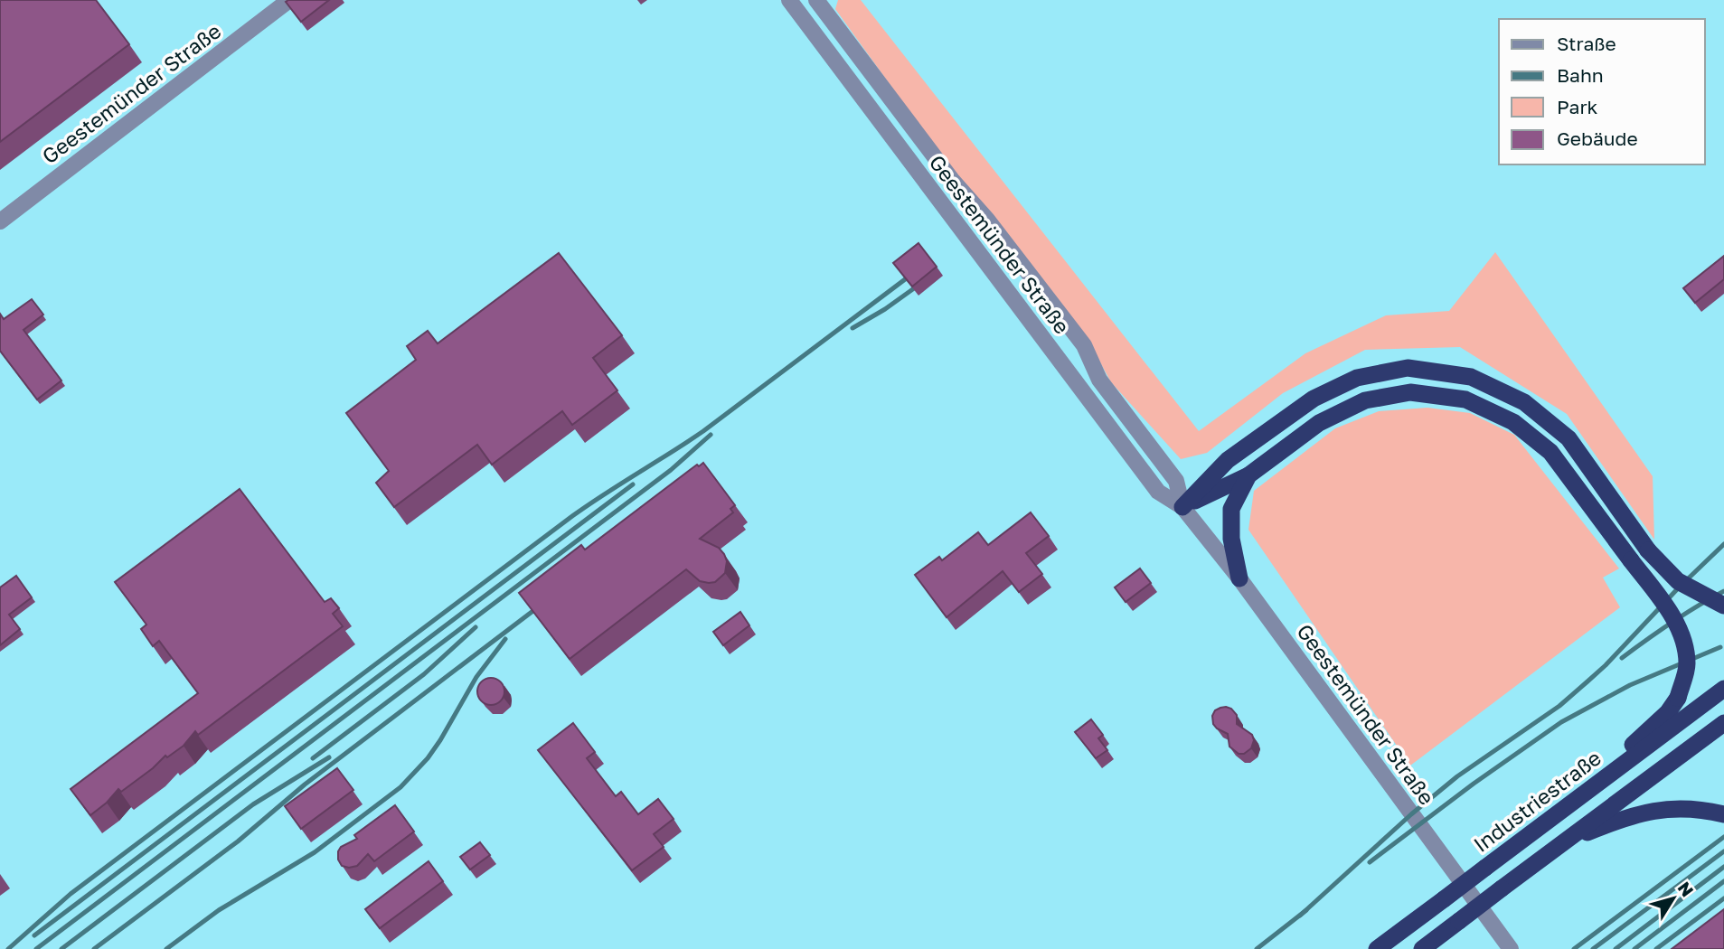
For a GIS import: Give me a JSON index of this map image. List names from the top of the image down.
{
  "streets": {
    "highway": ["Industriestraße"],
    "street": ["Geestemünder Straße"]
  },
  "legend": [
    "Straße",
    "Bahn",
    "Park",
    "Gebäude"
  ],
  "north": "top right"
}
